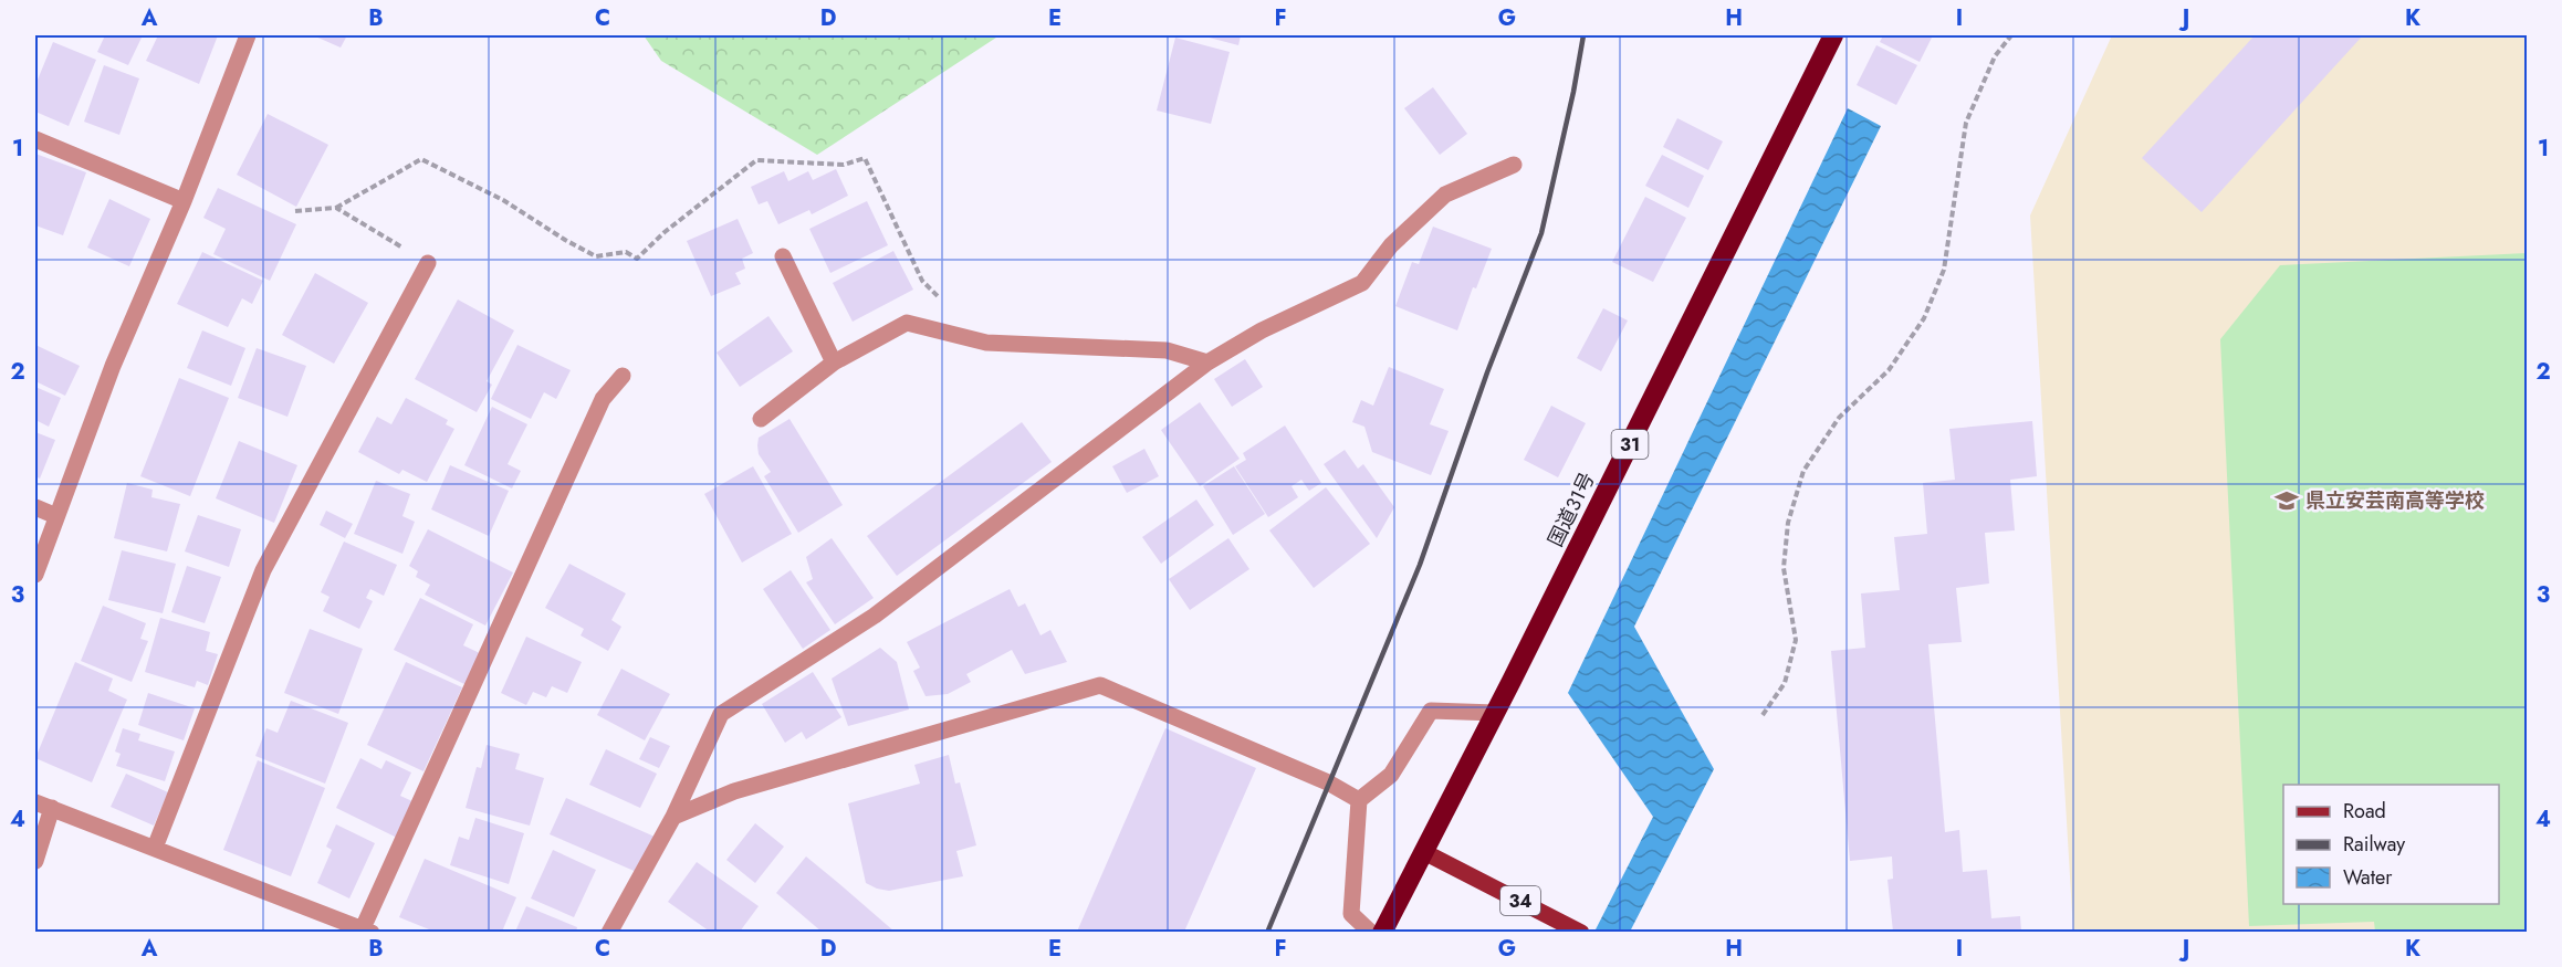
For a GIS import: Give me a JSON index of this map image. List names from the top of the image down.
{
  "streets": {
    "highway": ["31", "国道31号"],
    "main road": ["34"]
  },
  "crossings": [
    ["国道31号", "34"]
  ],
  "places": {
    "school or university": ["県立安芸南高等学校"]
  },
  "legend": ["Road", "Railway", "Water"],
  "grid": {
    "columns": [
      "A",
      "B",
      "C",
      "D",
      "E",
      "F",
      "G",
      "H",
      "I",
      "J",
      "K"
    ],
    "rows": [
      "1",
      "2",
      "3",
      "4"
    ]
  }
}
